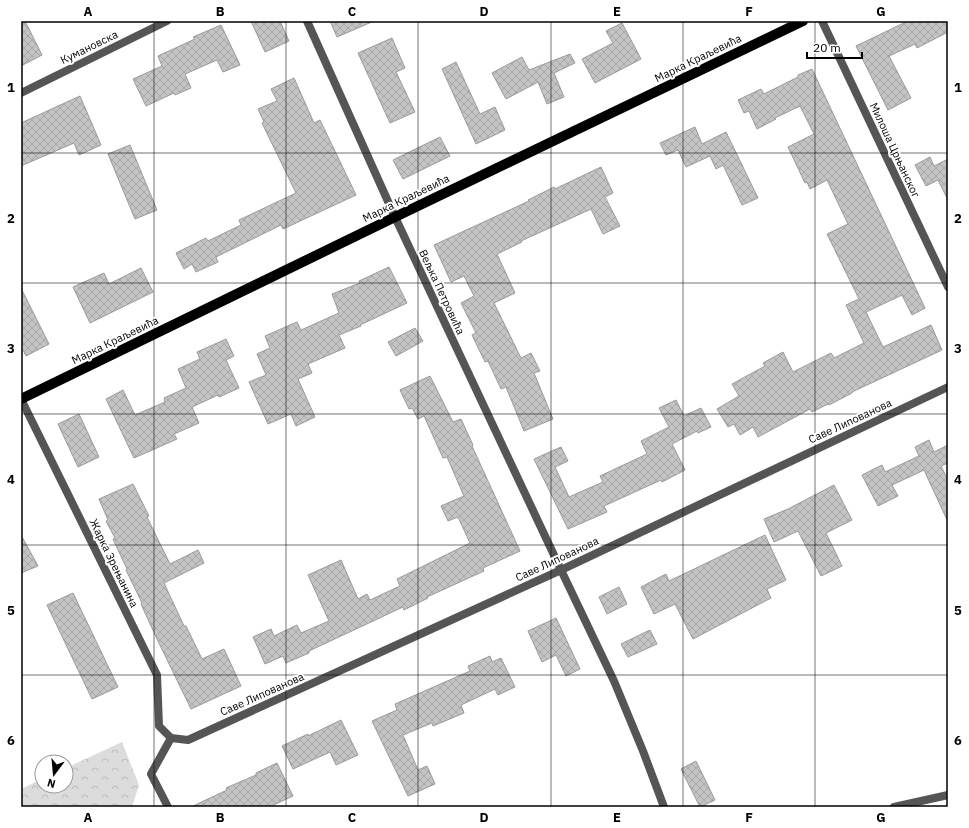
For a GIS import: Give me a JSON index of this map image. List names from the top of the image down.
{
  "streets": {
    "main road": ["Марка Краљевића"],
    "street": [
      "Кумановска",
      "Милоша Црњанског",
      "Вељка Петровића",
      "Саве Липованова",
      "Жарка Зрењанина"
    ]
  },
  "crossings": [
    ["Марка Краљевића", "Вељка Петровића"],
    ["Марка Краљевића", "Жарка Зрењанина"],
    ["Вељка Петровића", "Саве Липованова"],
    ["Саве Липованова", "Жарка Зрењанина"]
  ],
  "scale_bar": "20 m",
  "north": "bottom",
  "grid": {
    "columns": [
      "A",
      "B",
      "C",
      "D",
      "E",
      "F",
      "G"
    ],
    "rows": [
      "1",
      "2",
      "3",
      "4",
      "5",
      "6"
    ]
  }
}
